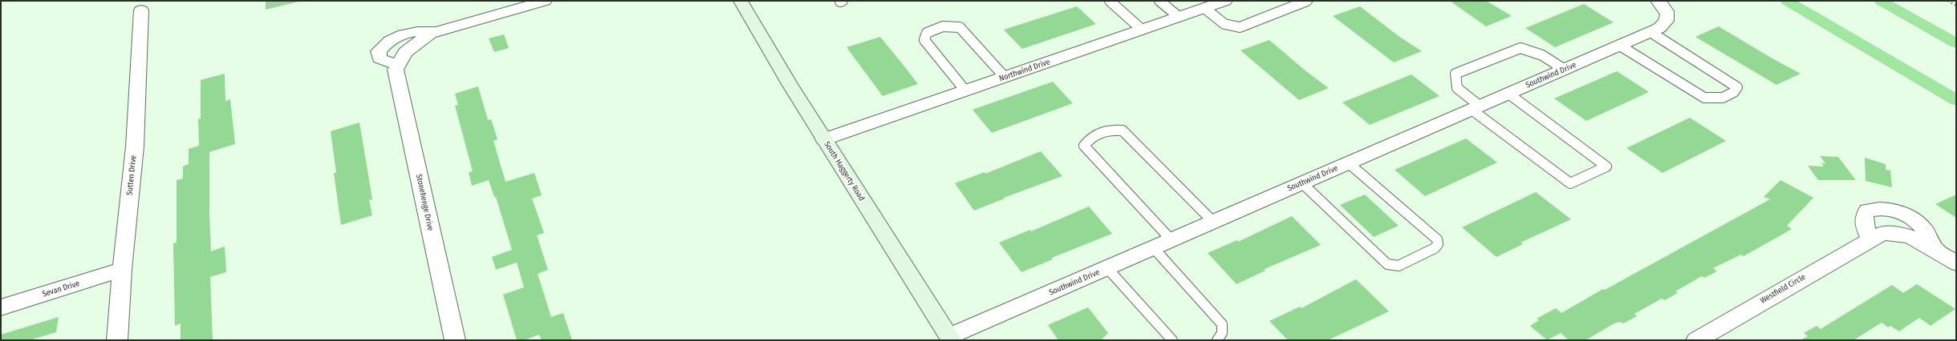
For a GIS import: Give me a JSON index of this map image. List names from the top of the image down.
{
  "streets": {
    "main road": ["South Haggerty Road"],
    "street": [
      "Northwind Drive",
      "Southwind Drive",
      "Sutten Drive",
      "Stonehenge Drive",
      "Sevan Drive",
      "Westfield Circle"
    ]
  },
  "crossings": [
    ["Northwind Drive", "South Haggerty Road"],
    ["Southwind Drive", "South Haggerty Road"],
    ["Sutten Drive", "Sevan Drive"]
  ]
}
